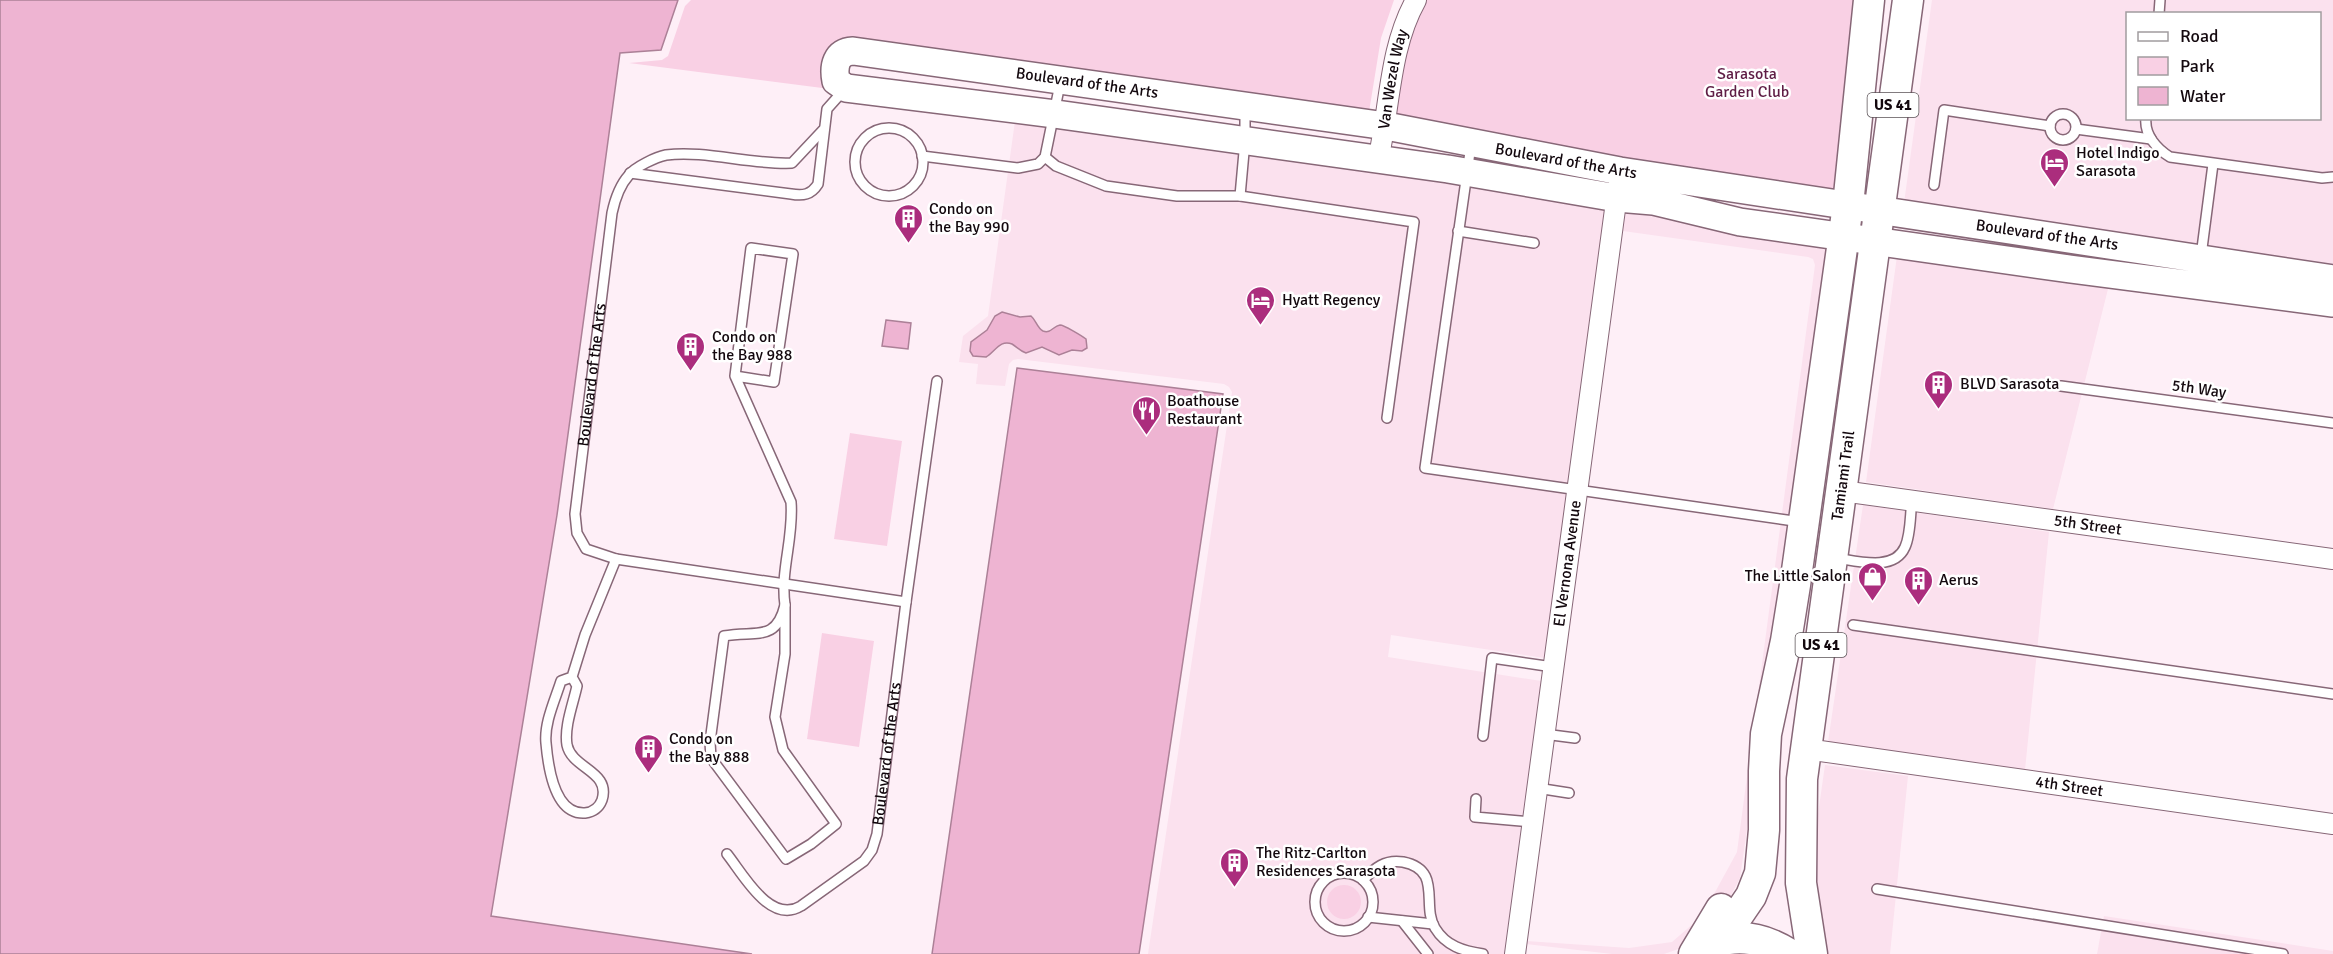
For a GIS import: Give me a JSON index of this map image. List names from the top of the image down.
{
  "streets": {
    "main road": ["US 41", "Tamiami Trail"],
    "street": [
      "Van Wezel Way",
      "Boulevard of the Arts",
      "5th Street",
      "El Vernona Avenue",
      "4th Street"
    ],
    "lane": ["5th Way"]
  },
  "crossings": [
    ["Van Wezel Way", "Boulevard of the Arts"],
    ["Boulevard of the Arts", "Tamiami Trail"],
    ["Boulevard of the Arts", "El Vernona Avenue"],
    ["US 41", "Tamiami Trail"],
    ["Tamiami Trail", "5th Street"],
    ["Tamiami Trail", "4th Street"]
  ],
  "parks": ["Sarasota Garden Club"],
  "places": {
    "hotel": ["Hotel Indigo Sarasota", "Hyatt Regency"],
    "building": [
      "Condo on the Bay 990",
      "Condo on the Bay 988",
      "BLVD Sarasota",
      "Aerus",
      "Condo on the Bay 888",
      "The Ritz-Carlton Residences Sarasota"
    ],
    "restaurant": ["Boathouse Restaurant"],
    "shop": ["The Little Salon"]
  },
  "legend": ["Road", "Park", "Water"]
}
